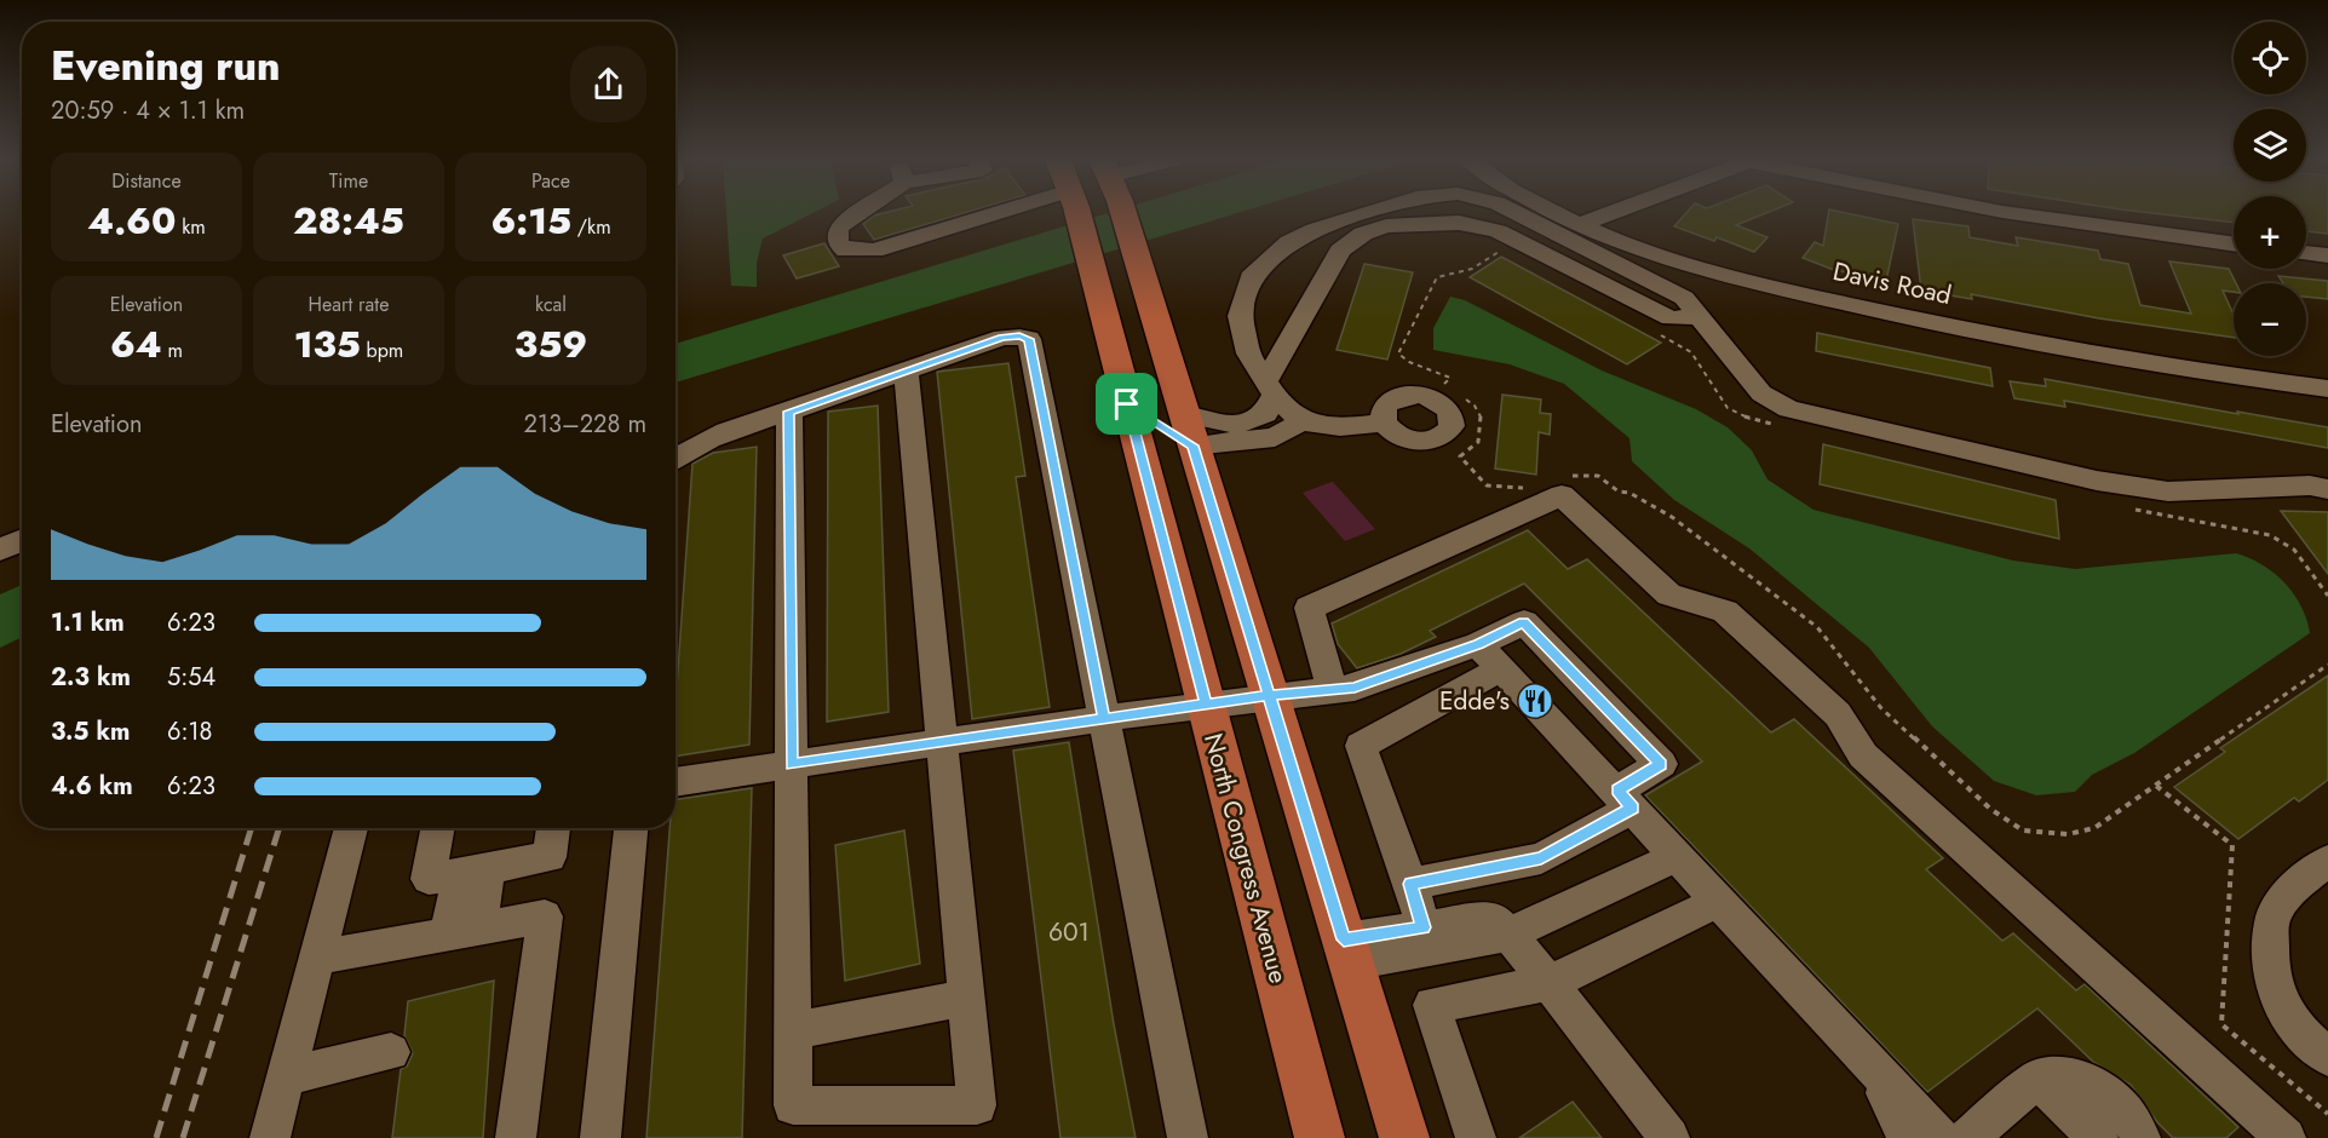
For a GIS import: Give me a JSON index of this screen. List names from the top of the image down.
{
  "streets": {
    "main road": ["North Congress Avenue"],
    "street": ["Davis Road"]
  },
  "places": {
    "restaurant": ["Edde's"]
  },
  "house_numbers": ["601"],
  "page": {
    "map_buttons": ["+", "−"],
    "heading": ["Evening run", "20:59 · 4 × 1.1 km"],
    "stats": [
      ["Distance", "4.60 km"],
      ["Time", "28:45"],
      ["Pace", "6:15 /km"],
      ["Elevation", "64 m"],
      ["Heart rate", "135 bpm"],
      ["kcal", "359"]
    ],
    "chart": ["Elevation", "213–228 m"],
    "list": [
      {
        "name": "1.1 km",
        "note": "6:23"
      },
      {
        "name": "2.3 km",
        "note": "5:54"
      },
      {
        "name": "3.5 km",
        "note": "6:18"
      },
      {
        "name": "4.6 km",
        "note": "6:23"
      }
    ]
  }
}
